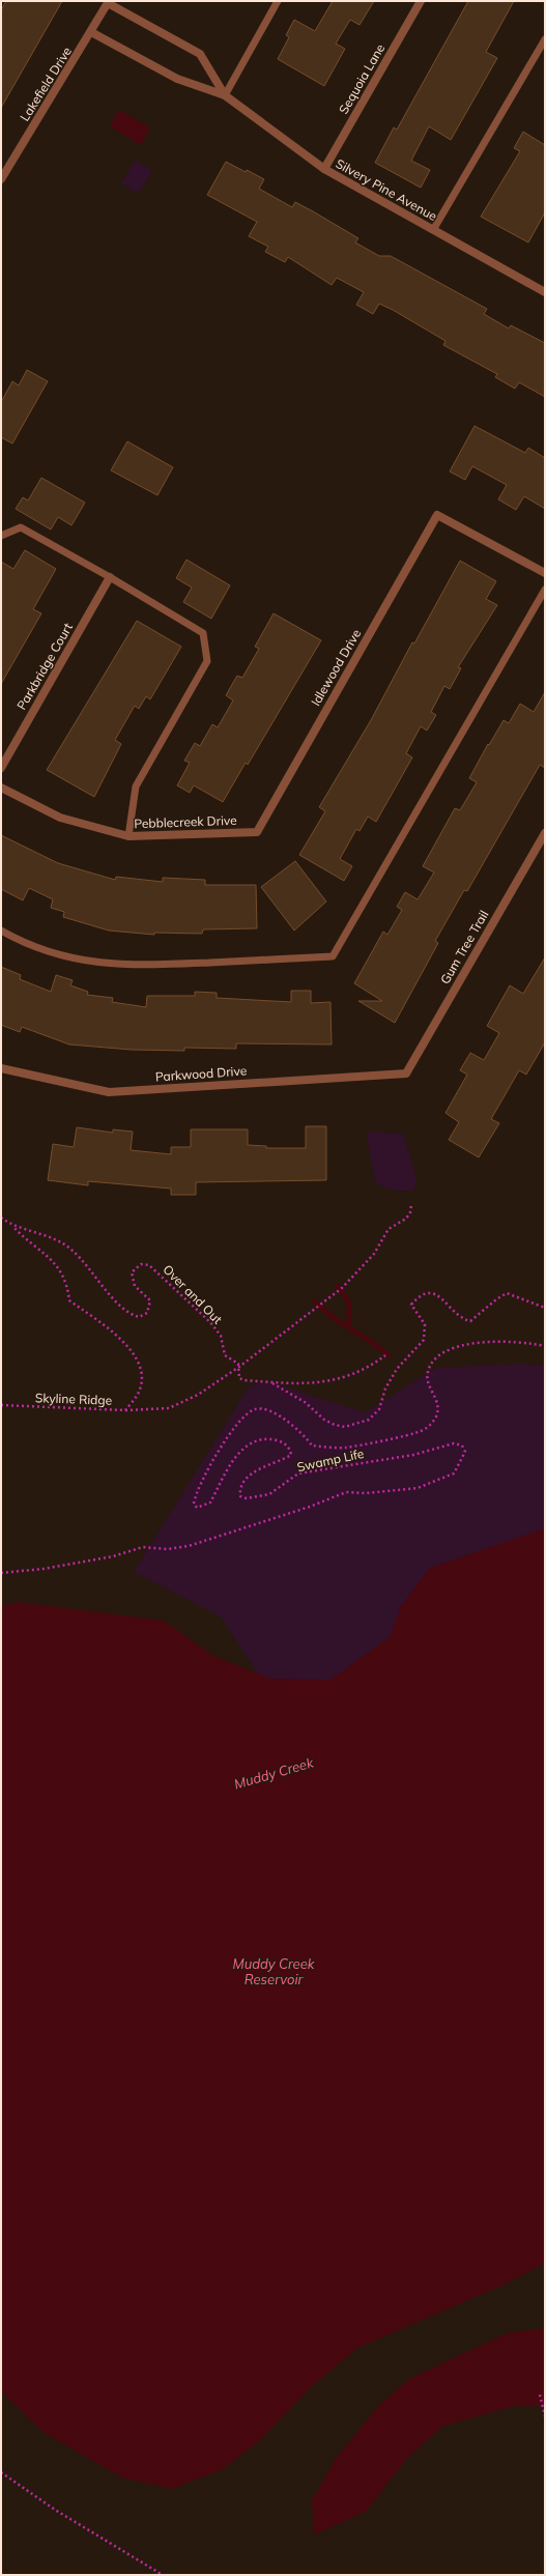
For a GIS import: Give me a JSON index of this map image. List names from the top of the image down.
{
  "streets": {
    "street": [
      "Sequoia Lane",
      "Lakefield Drive",
      "Silvery Pine Avenue",
      "Parkbridge Court",
      "Idlewood Drive",
      "Pebblecreek Drive",
      "Gum Tree Trail",
      "Parkwood Drive"
    ],
    "path": ["Over and Out", "Skyline Ridge", "Swamp Life"]
  },
  "crossings": [
    ["Sequoia Lane", "Silvery Pine Avenue"],
    ["Lakefield Drive", "Silvery Pine Avenue"],
    ["Idlewood Drive", "Pebblecreek Drive"],
    ["Gum Tree Trail", "Parkwood Drive"],
    ["Over and Out", "Skyline Ridge"]
  ],
  "water": ["Muddy Creek", "Muddy Creek Reservoir"]
}
